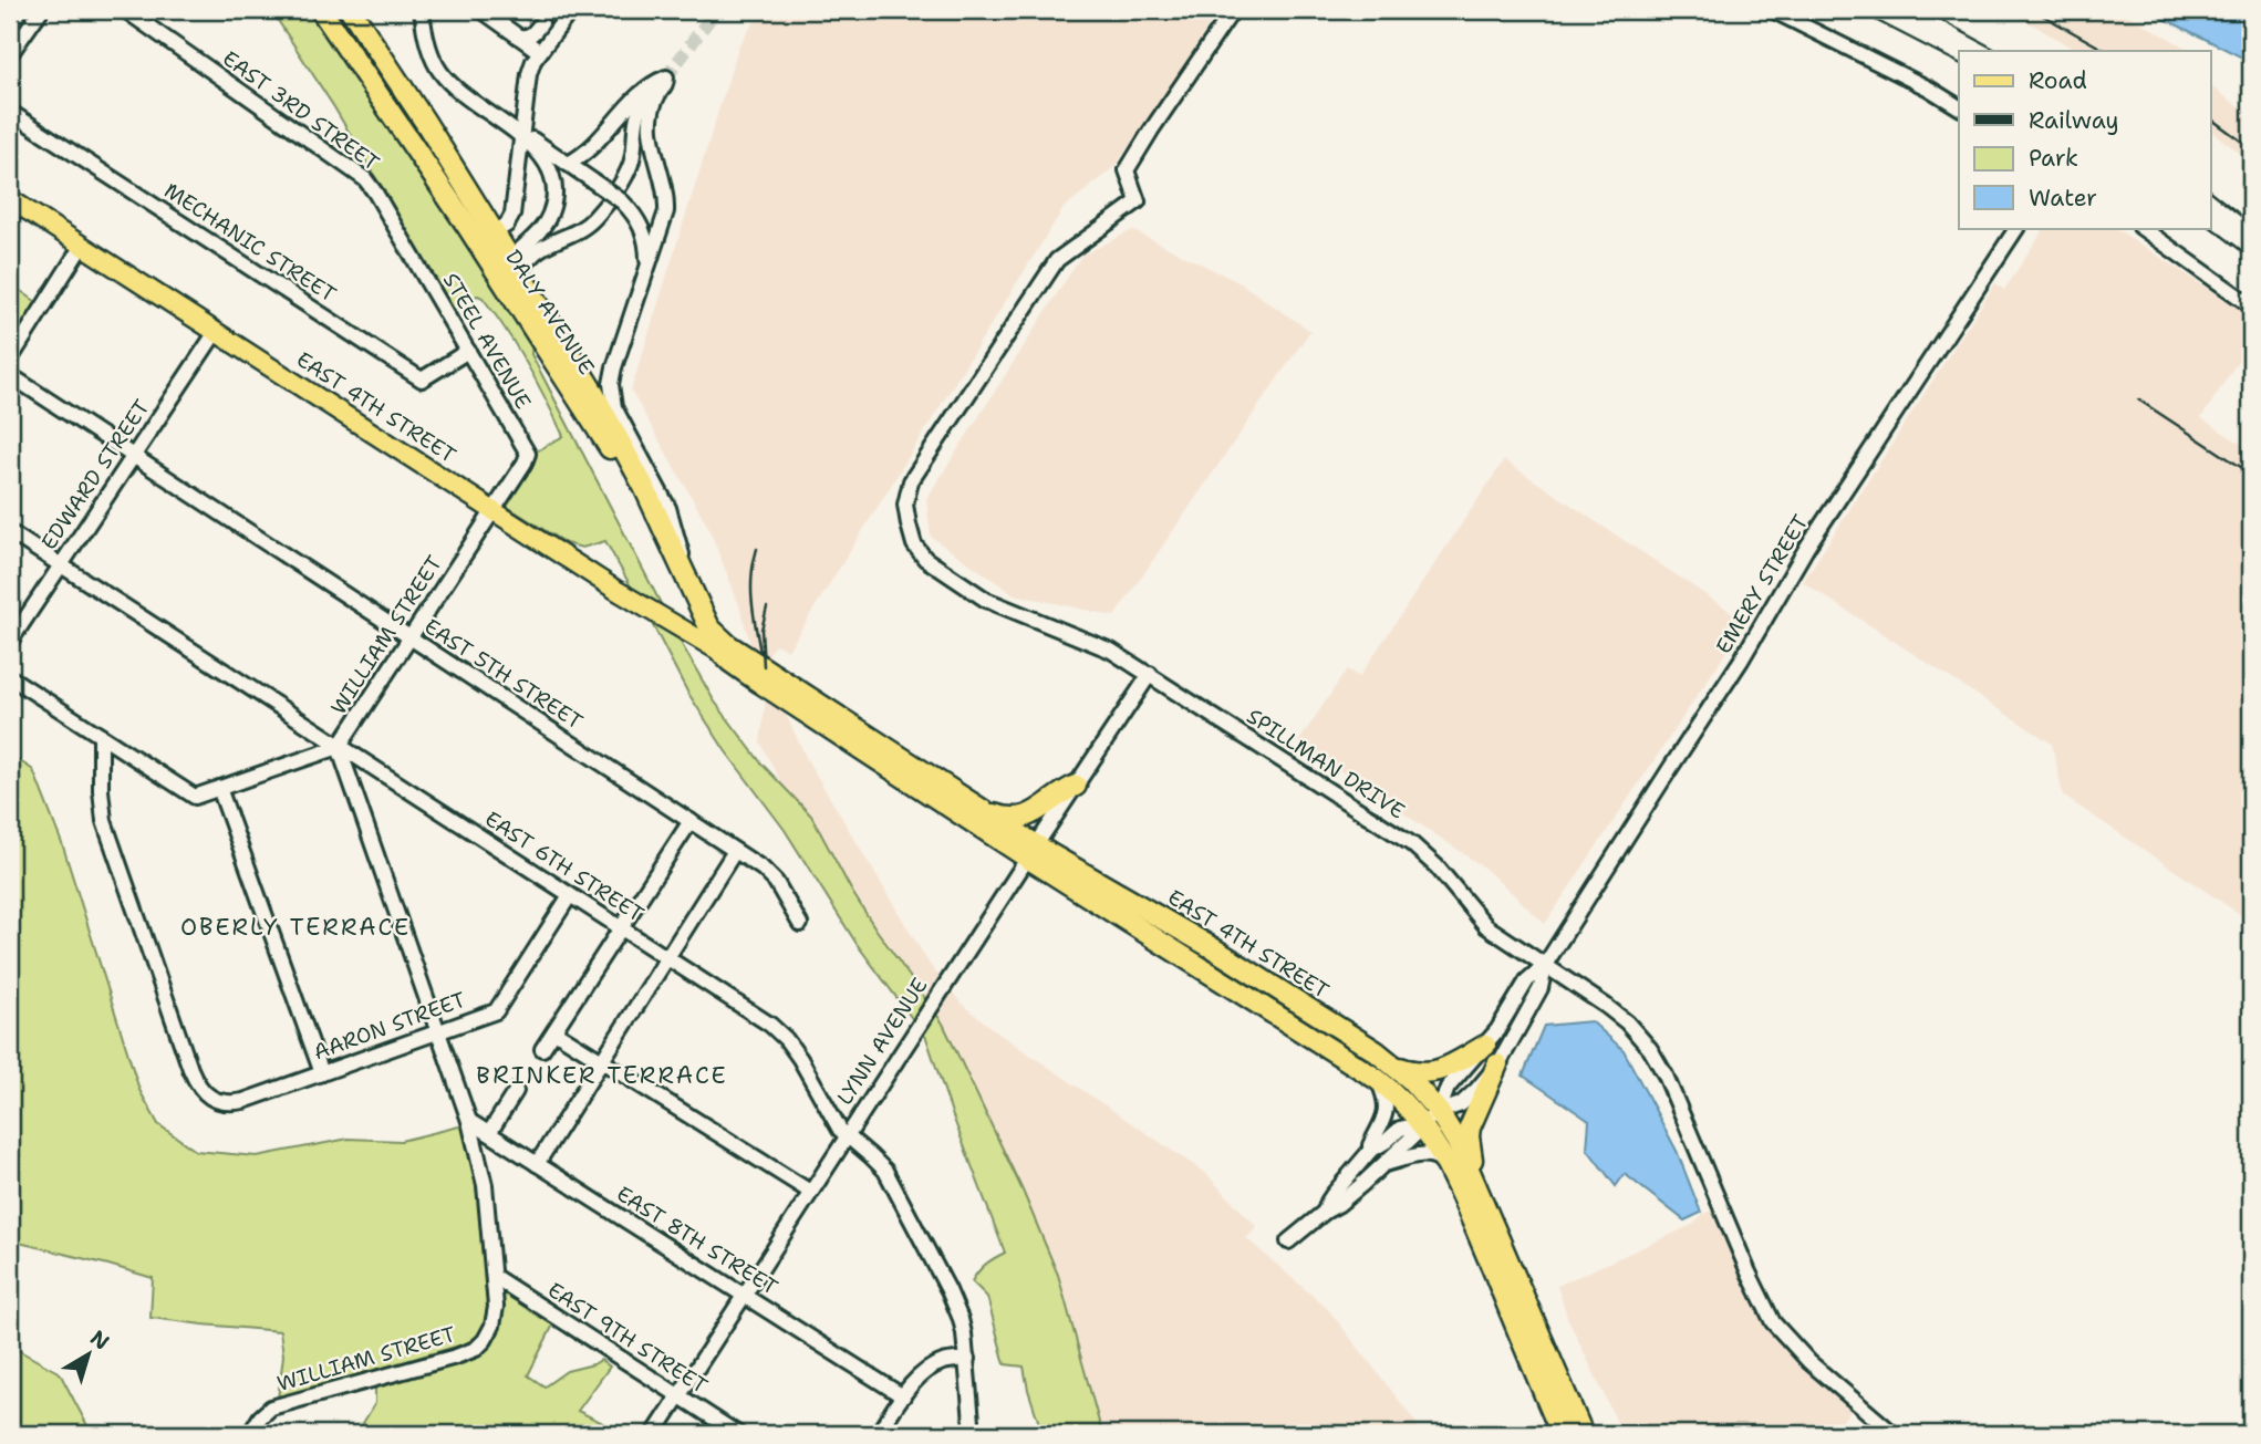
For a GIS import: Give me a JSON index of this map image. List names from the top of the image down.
{
  "streets": {
    "highway": ["DALY AVENUE", "EAST 4TH STREET"],
    "street": [
      "EAST 3RD STREET",
      "MECHANIC STREET",
      "STEEL AVENUE",
      "EDWARD STREET",
      "EMERY STREET",
      "WILLIAM STREET",
      "EAST 5TH STREET",
      "SPILLMAN DRIVE",
      "EAST 6TH STREET",
      "AARON STREET",
      "LYNN AVENUE",
      "EAST 8TH STREET",
      "EAST 9TH STREET"
    ]
  },
  "crossings": [
    ["EAST 3RD STREET", "STEEL AVENUE"],
    ["MECHANIC STREET", "STEEL AVENUE"],
    ["DALY AVENUE", "EAST 4TH STREET"],
    ["STEEL AVENUE", "EAST 4TH STREET"],
    ["STEEL AVENUE", "WILLIAM STREET"],
    ["EAST 4TH STREET", "EDWARD STREET"],
    ["EAST 4TH STREET", "EMERY STREET"],
    ["EAST 4TH STREET", "WILLIAM STREET"],
    ["EAST 4TH STREET", "LYNN AVENUE"],
    ["EDWARD STREET", "EAST 5TH STREET"],
    ["EDWARD STREET", "EAST 6TH STREET"],
    ["EMERY STREET", "SPILLMAN DRIVE"],
    ["WILLIAM STREET", "EAST 5TH STREET"],
    ["WILLIAM STREET", "EAST 6TH STREET"],
    ["WILLIAM STREET", "AARON STREET"],
    ["WILLIAM STREET", "EAST 8TH STREET"],
    ["WILLIAM STREET", "EAST 9TH STREET"],
    ["SPILLMAN DRIVE", "LYNN AVENUE"],
    ["EAST 6TH STREET", "AARON STREET"],
    ["EAST 6TH STREET", "LYNN AVENUE"],
    ["LYNN AVENUE", "EAST 8TH STREET"],
    ["LYNN AVENUE", "EAST 9TH STREET"]
  ],
  "districts": ["OBERLY TERRACE", "BRINKER TERRACE"],
  "legend": [
    "Road",
    "Railway",
    "Park",
    "Water"
  ],
  "north": "top right"
}
